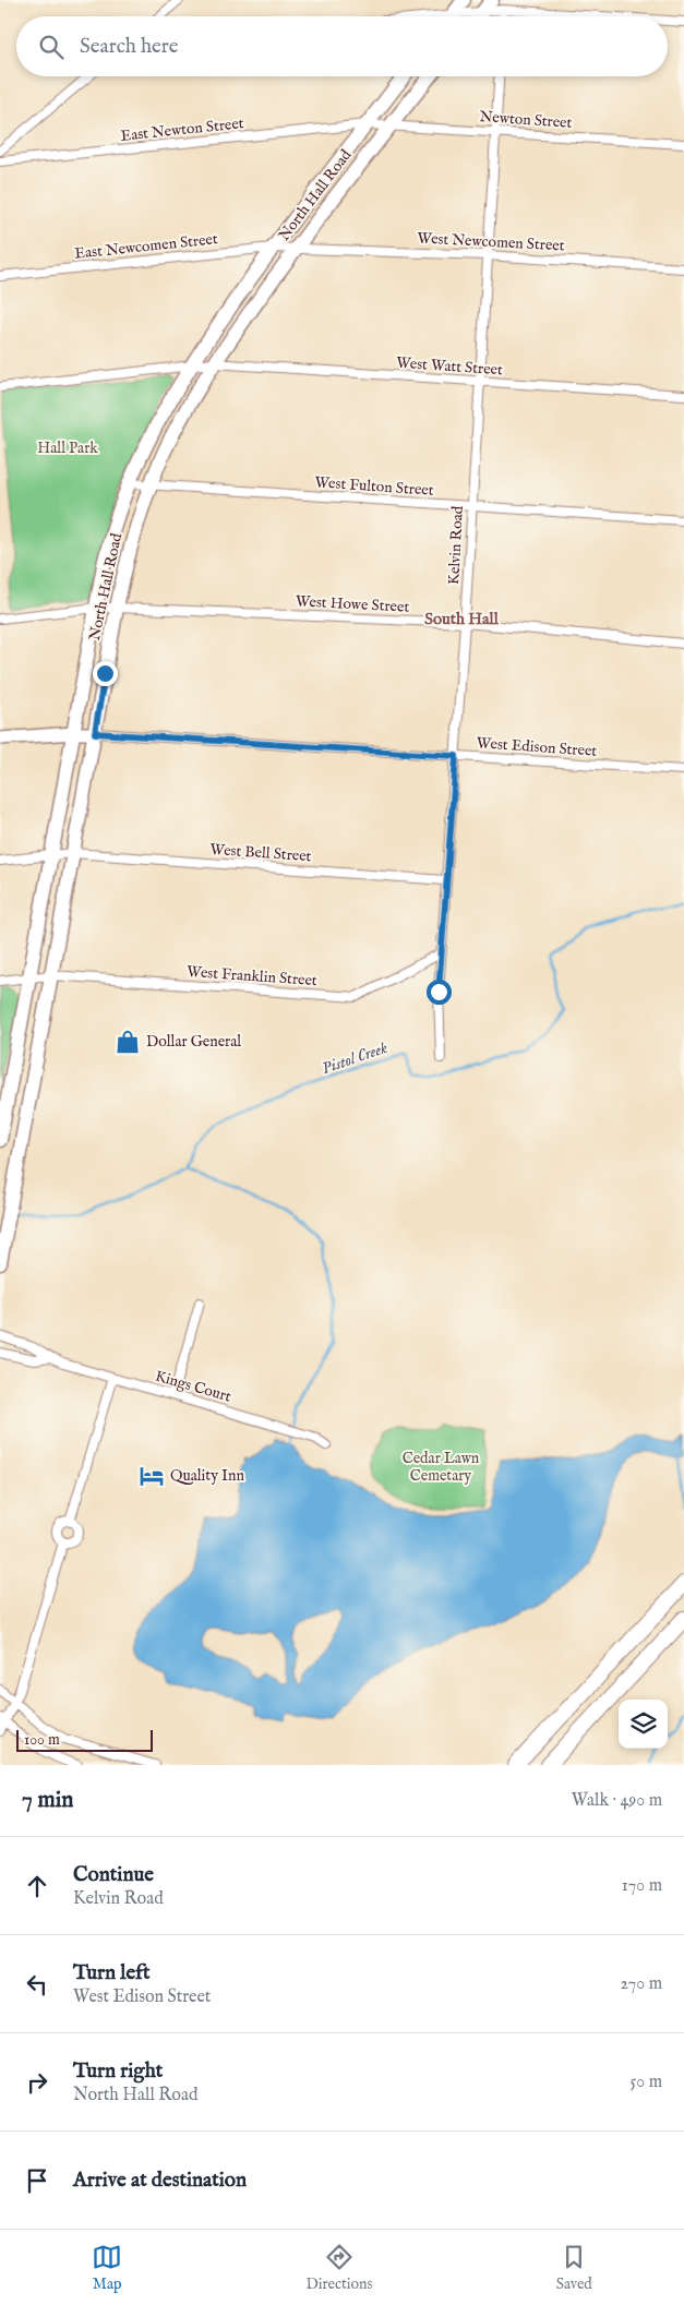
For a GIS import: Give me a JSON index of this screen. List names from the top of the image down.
{
  "streets": {
    "main road": ["North Hall Road"],
    "street": [
      "Newton Street",
      "East Newton Street",
      "West Newcomen Street",
      "East Newcomen Street",
      "West Watt Street",
      "West Fulton Street",
      "Kelvin Road",
      "West Howe Street",
      "West Edison Street",
      "West Bell Street",
      "West Franklin Street",
      "Kings Court"
    ]
  },
  "crossings": [
    ["Newton Street", "East Newton Street"],
    ["Newton Street", "North Hall Road"],
    ["Newton Street", "Kelvin Road"],
    ["East Newton Street", "North Hall Road"],
    ["North Hall Road", "West Newcomen Street"],
    ["North Hall Road", "East Newcomen Street"],
    ["North Hall Road", "West Watt Street"],
    ["North Hall Road", "West Fulton Street"],
    ["North Hall Road", "West Howe Street"],
    ["North Hall Road", "West Edison Street"],
    ["North Hall Road", "West Bell Street"],
    ["North Hall Road", "West Franklin Street"],
    ["West Newcomen Street", "East Newcomen Street"],
    ["West Newcomen Street", "Kelvin Road"],
    ["West Watt Street", "Kelvin Road"],
    ["West Fulton Street", "Kelvin Road"],
    ["Kelvin Road", "West Howe Street"],
    ["Kelvin Road", "West Edison Street"],
    ["Kelvin Road", "West Bell Street"],
    ["Kelvin Road", "West Franklin Street"]
  ],
  "districts": ["South Hall"],
  "water": ["Pistol Creek"],
  "parks": ["Hall Park", "Cedar Lawn Cemetary"],
  "places": {
    "shop": ["Dollar General"],
    "hotel": ["Quality Inn"]
  },
  "scale_bar": "100 m",
  "page": {
    "search": "Search here",
    "scale": "100 m",
    "heading": ["7 min", "Walk · 490 m"],
    "list": [
      ["Continue", "Kelvin Road", "170 m"],
      ["Turn left", "West Edison Street", "270 m"],
      ["Turn right", "North Hall Road", "50 m"],
      "Arrive at destination"
    ],
    "nav": ["Map", "Directions", "Saved"]
  }
}
